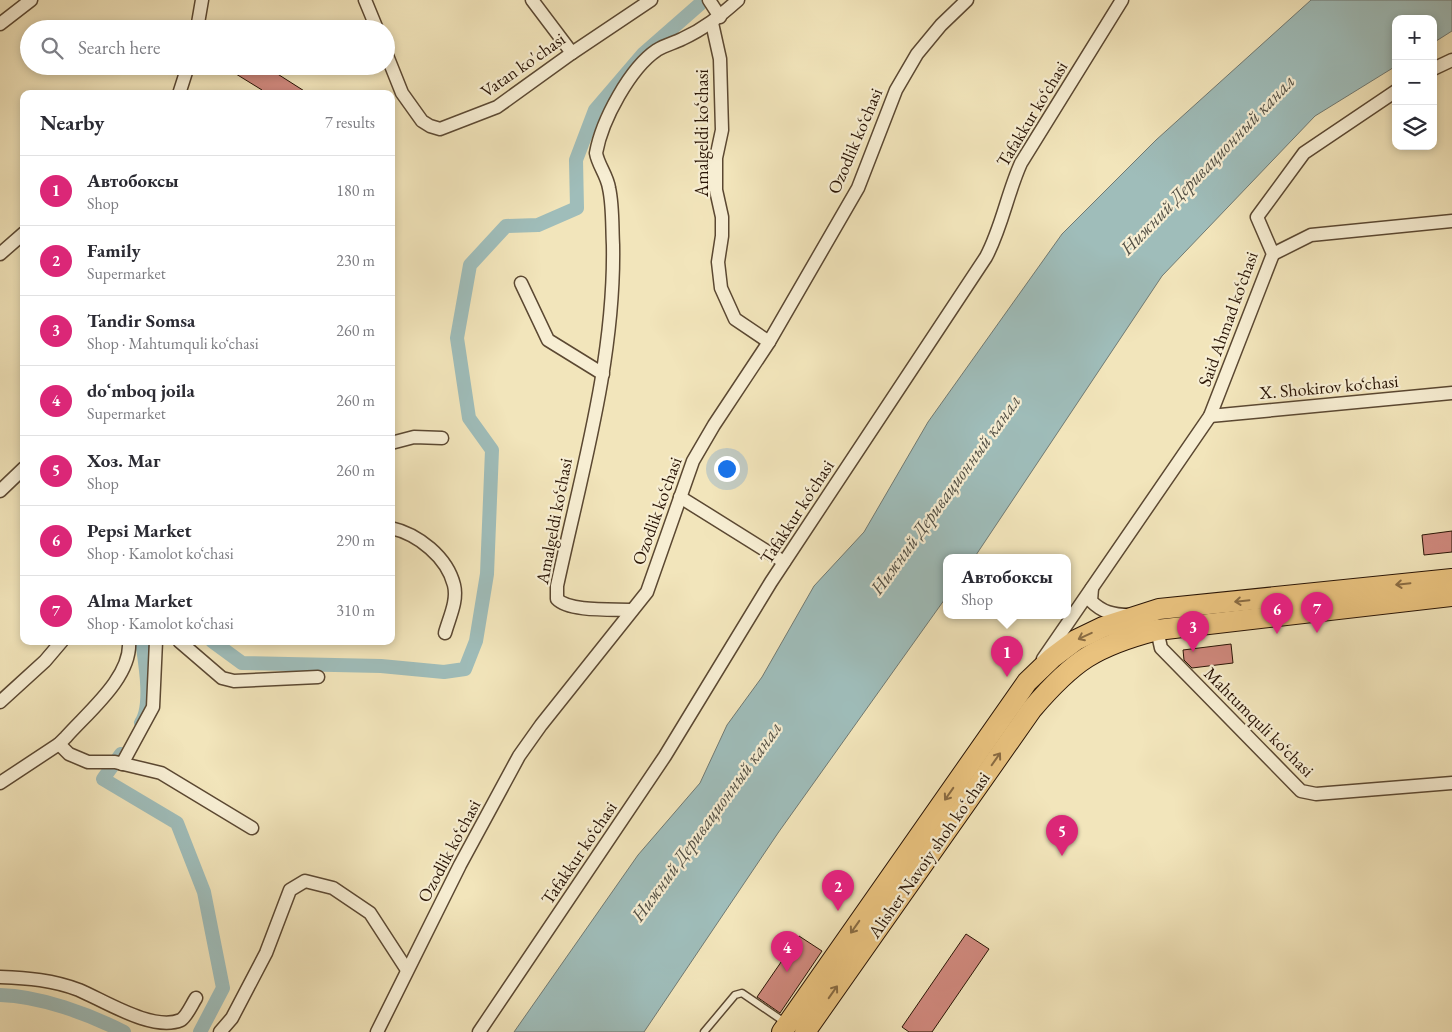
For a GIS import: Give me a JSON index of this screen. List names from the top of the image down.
{
  "streets": {
    "main road": ["Alisher Navoiy shoh koʻchasi"],
    "street": [
      "Vatan ko'chasi",
      "Tafakkur ko‘chasi",
      "Amalgeldi ko‘chasi",
      "Ozodlik ko‘chasi",
      "Said Ahmad ko‘chasi",
      "X. Shokirov ko‘chasi",
      "Mahtumquli ko‘chasi"
    ]
  },
  "crossings": [
    ["Amalgeldi ko‘chasi", "Ozodlik ko‘chasi"],
    ["Said Ahmad ko‘chasi", "X. Shokirov ko‘chasi"],
    ["Said Ahmad ko‘chasi", "Alisher Navoiy shoh koʻchasi"],
    ["Mahtumquli ko‘chasi", "Alisher Navoiy shoh koʻchasi"]
  ],
  "water": ["Нижний Деривационный канал"],
  "page": {
    "map_buttons": ["+", "−"],
    "search": "Search here",
    "heading": ["Nearby", "7 results"],
    "list": [
      {
        "mark": "1",
        "name": "Автобоксы",
        "note": "Shop",
        "value": "180 m"
      },
      {
        "mark": "2",
        "name": "Family",
        "note": "Supermarket",
        "value": "230 m"
      },
      {
        "mark": "3",
        "name": "Tandir Somsa",
        "note": "Shop · Mahtumquli ko‘chasi",
        "value": "260 m"
      },
      {
        "mark": "4",
        "name": "doʻmboq joila",
        "note": "Supermarket",
        "value": "260 m"
      },
      {
        "mark": "5",
        "name": "Хоз. Маг",
        "note": "Shop",
        "value": "260 m"
      },
      {
        "mark": "6",
        "name": "Pepsi Market",
        "note": "Shop · Kamolot ko‘chasi",
        "value": "290 m"
      },
      {
        "mark": "7",
        "name": "Alma Market",
        "note": "Shop · Kamolot ko‘chasi",
        "value": "310 m"
      }
    ],
    "popup": ["Автобоксы", "Shop"],
    "pins": [
      "7",
      "6",
      "3",
      "1",
      "5",
      "2",
      "4"
    ]
  }
}
